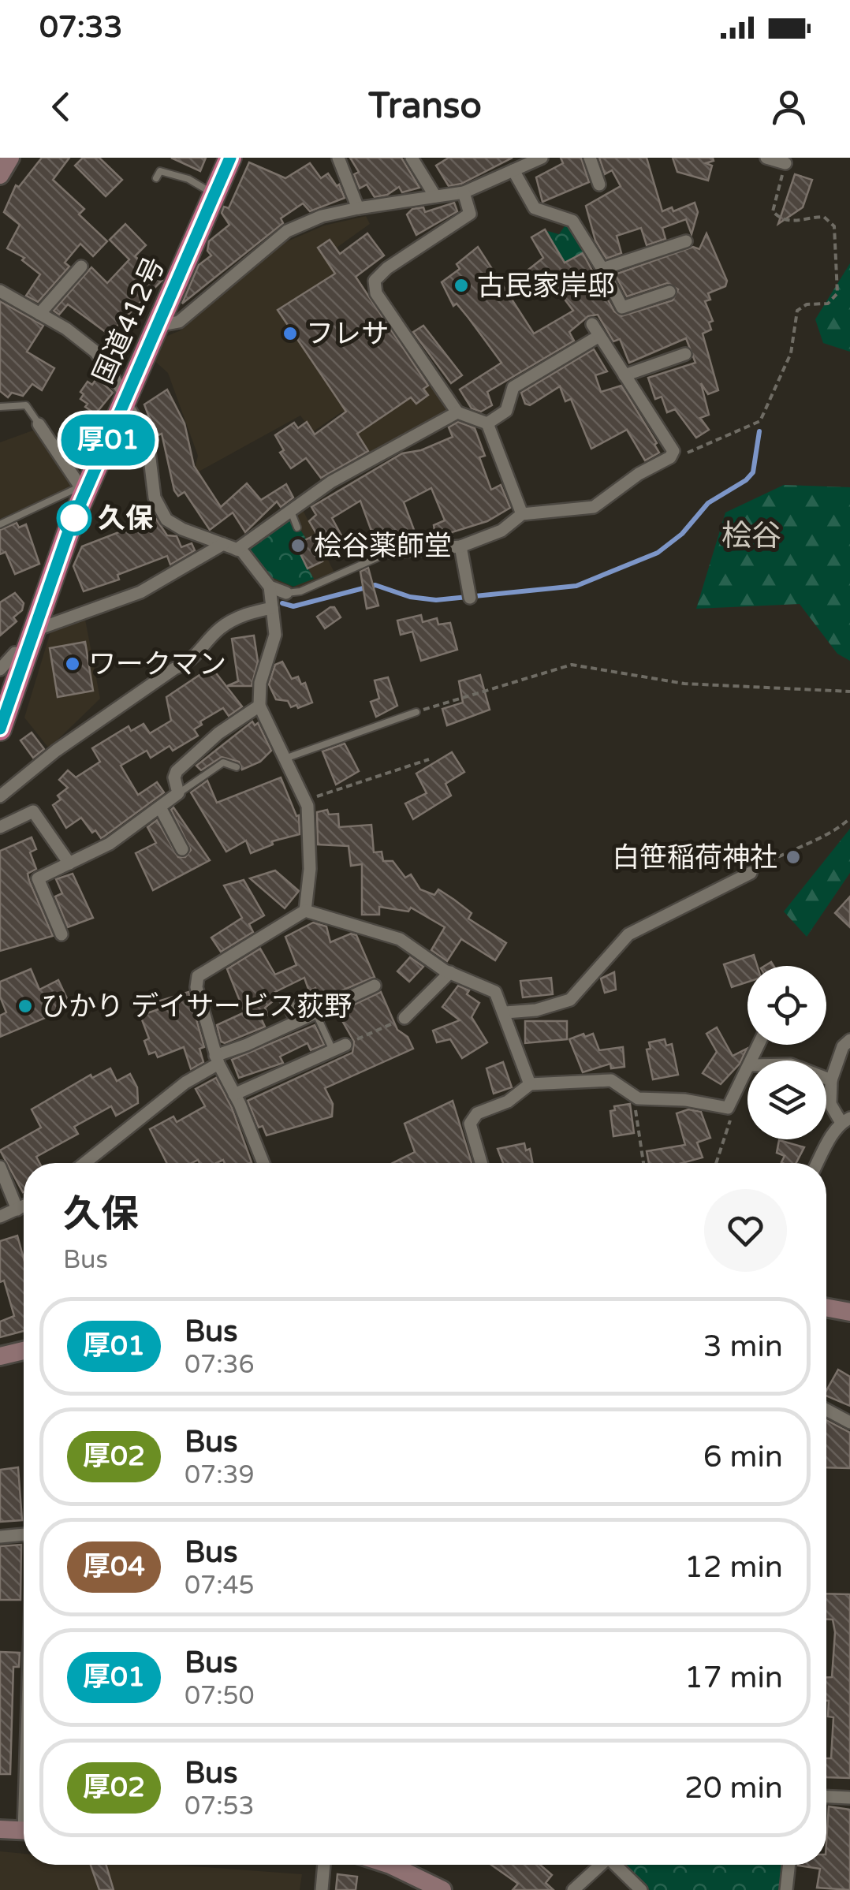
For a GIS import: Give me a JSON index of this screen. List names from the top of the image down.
{
  "streets": {
    "highway": ["国道412号"]
  },
  "districts": ["桧谷"],
  "places": [
    "古民家岸邸",
    "フレサ",
    "久保",
    "桧谷薬師堂",
    "ワークマン",
    "白笹稲荷神社",
    "ひかり デイサービス荻野"
  ],
  "lines": ["bus line 厚01"],
  "page": {
    "status": "07:33",
    "header": "Transo",
    "on_map": "厚01",
    "heading": ["久保", "Bus"],
    "list": [
      {
        "mark": "厚01",
        "name": "Bus",
        "note": "07:36",
        "value": "3 min"
      },
      {
        "mark": "厚02",
        "name": "Bus",
        "note": "07:39",
        "value": "6 min"
      },
      {
        "mark": "厚04",
        "name": "Bus",
        "note": "07:45",
        "value": "12 min"
      },
      {
        "mark": "厚01",
        "name": "Bus",
        "note": "07:50",
        "value": "17 min"
      },
      {
        "mark": "厚02",
        "name": "Bus",
        "note": "07:53",
        "value": "20 min"
      }
    ]
  }
}
